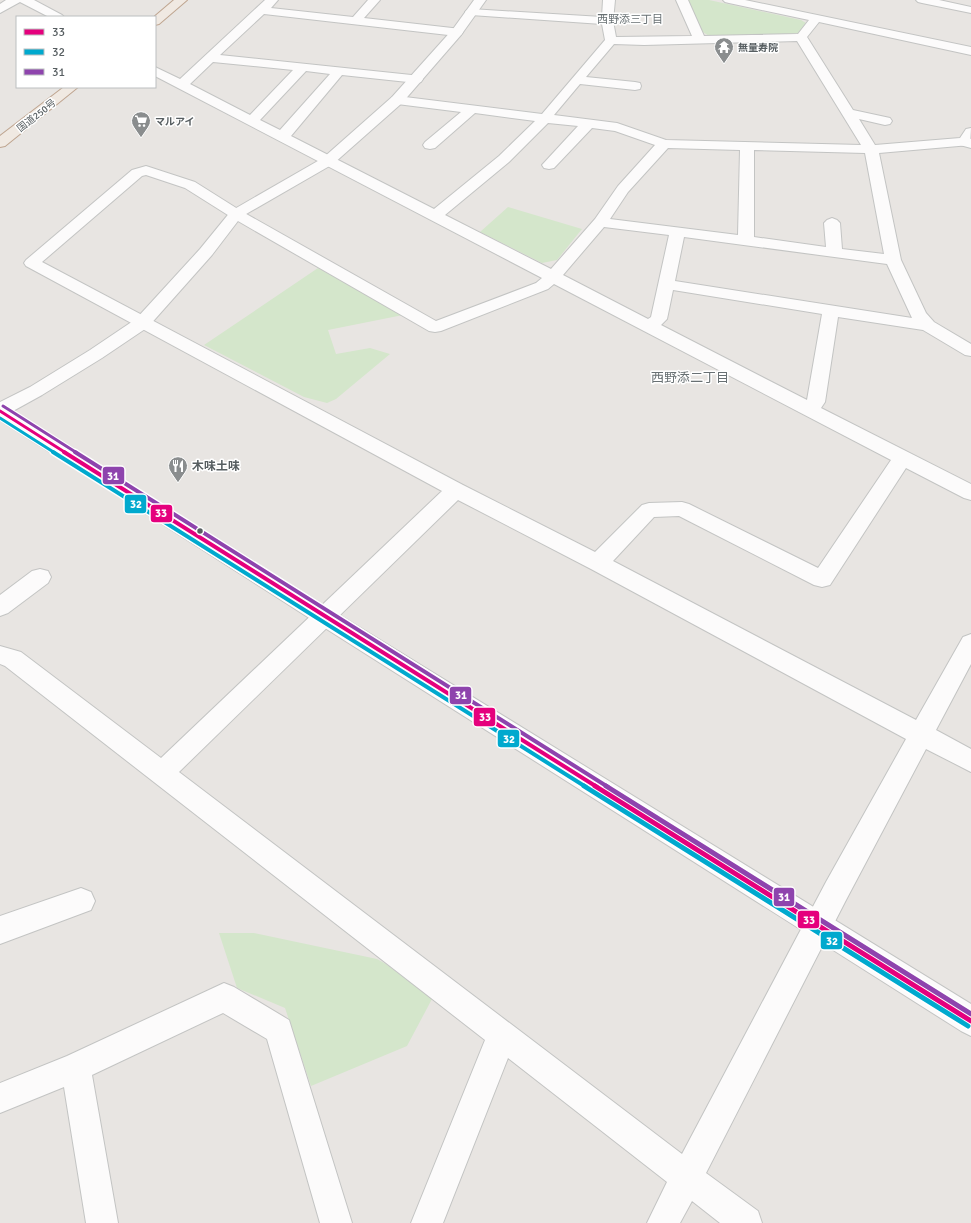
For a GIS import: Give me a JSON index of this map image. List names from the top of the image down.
{
  "streets": {
    "highway": ["国道250号"]
  },
  "districts": ["西野添三丁目", "西野添二丁目"],
  "places": {
    "temple": ["無量寿院"],
    "supermarket": ["マルアイ"],
    "restaurant": ["木味土味"]
  },
  "lines": ["transit line 31", "transit line 33", "transit line 32"],
  "legend": ["33", "32", "31"]
}
